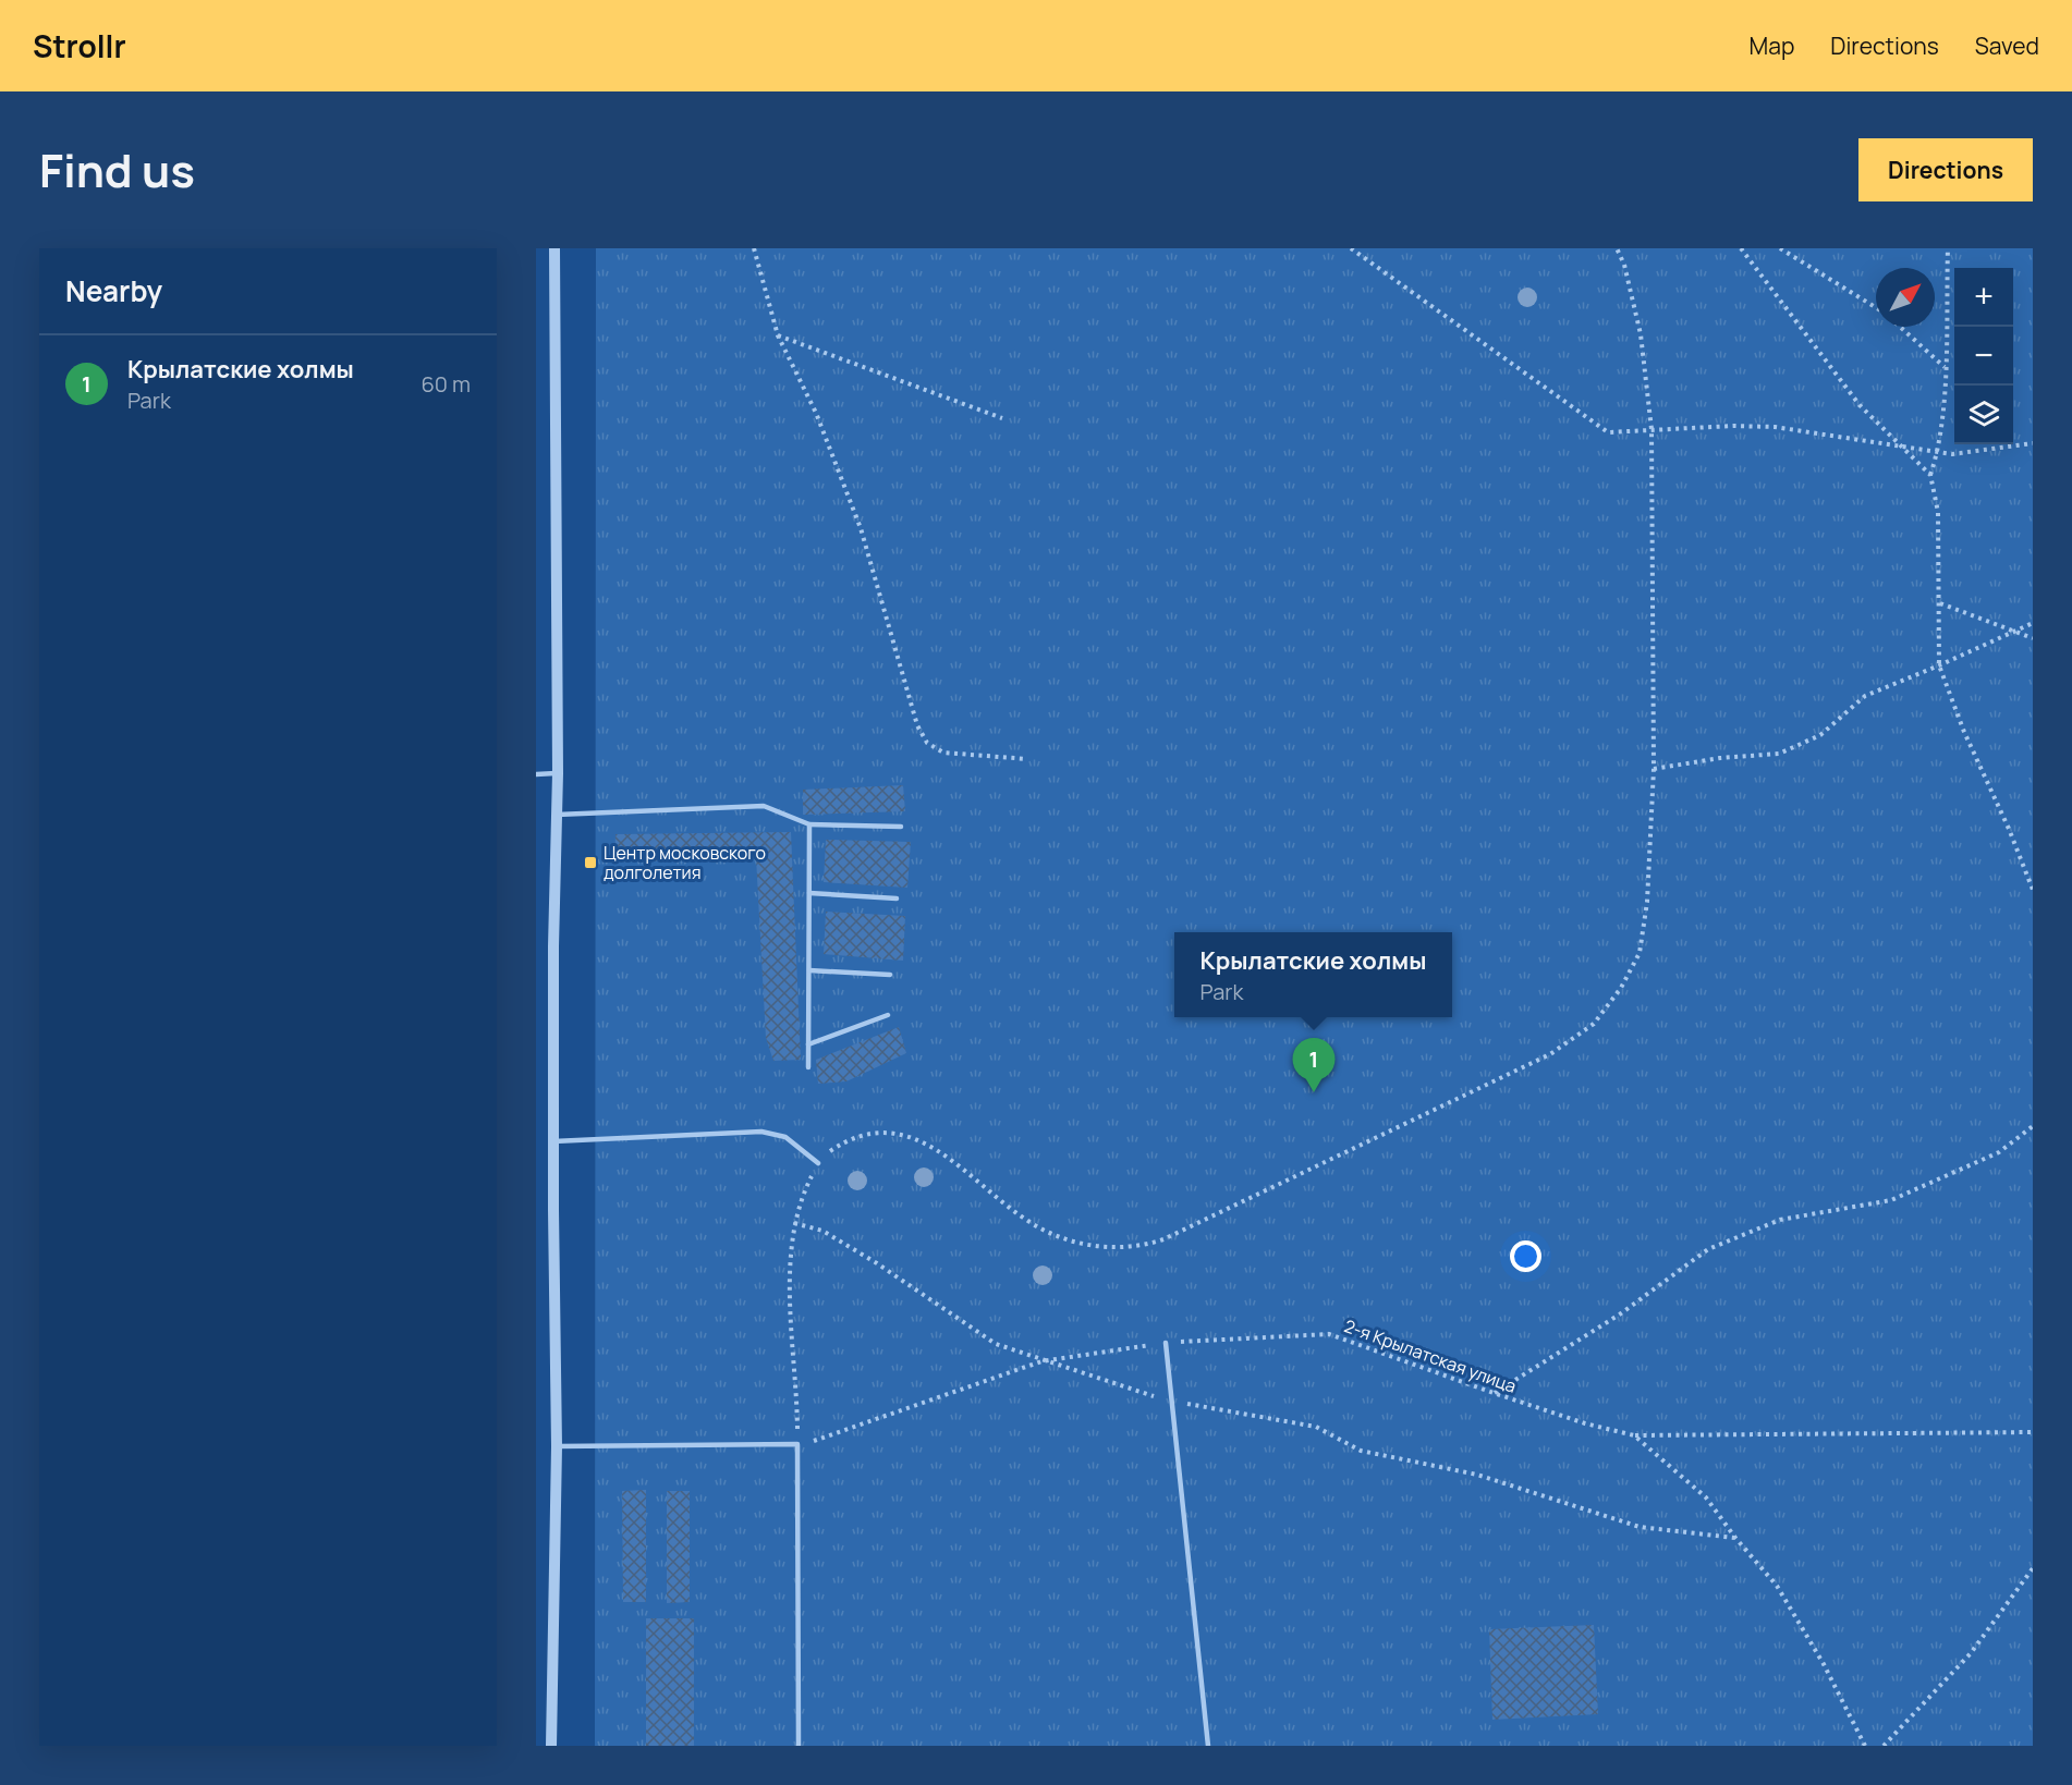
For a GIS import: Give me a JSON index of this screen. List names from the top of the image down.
{
  "streets": {
    "path": ["2-я Крылатская улица"]
  },
  "places": {
    "transit": ["Центр московского долголетия"]
  },
  "north": "top right",
  "page": {
    "header": "Strollr",
    "nav": ["Map", "Directions", "Saved"],
    "title": "Find us",
    "buttons": "Directions",
    "heading": "Nearby",
    "map_buttons": ["+", "−"],
    "list": [
      {
        "mark": "1",
        "name": "Крылатские холмы",
        "note": "Park",
        "value": "60 m"
      }
    ],
    "popup": ["Крылатские холмы", "Park"],
    "pins": "1"
  }
}
